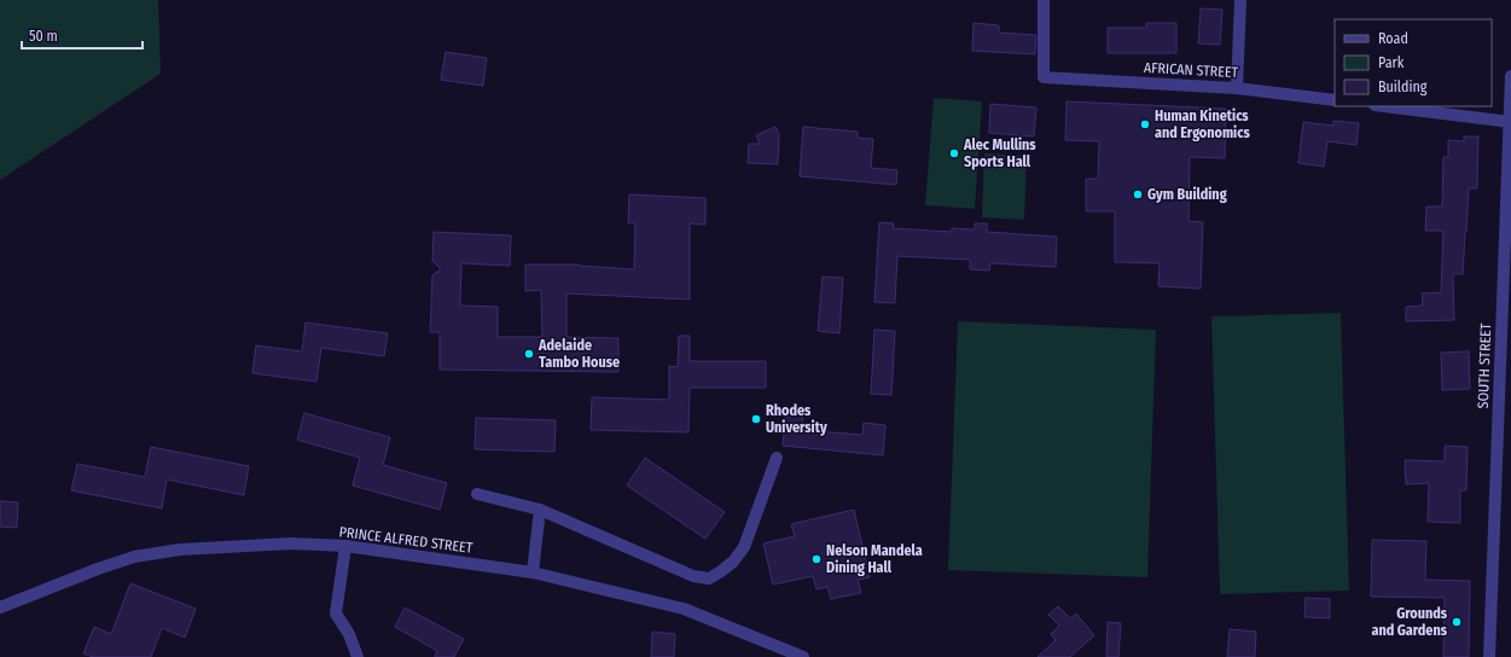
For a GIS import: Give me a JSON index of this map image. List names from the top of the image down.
{
  "streets": {
    "street": ["AFRICAN STREET", "SOUTH STREET", "PRINCE ALFRED STREET"]
  },
  "places": [
    "Human Kinetics and Ergonomics",
    "Alec Mullins Sports Hall",
    "Gym Building",
    "Adelaide Tambo House",
    "Rhodes University",
    "Nelson Mandela Dining Hall",
    "Grounds and Gardens"
  ],
  "legend": ["Road", "Park", "Building"],
  "scale_bar": "50 m"
}
